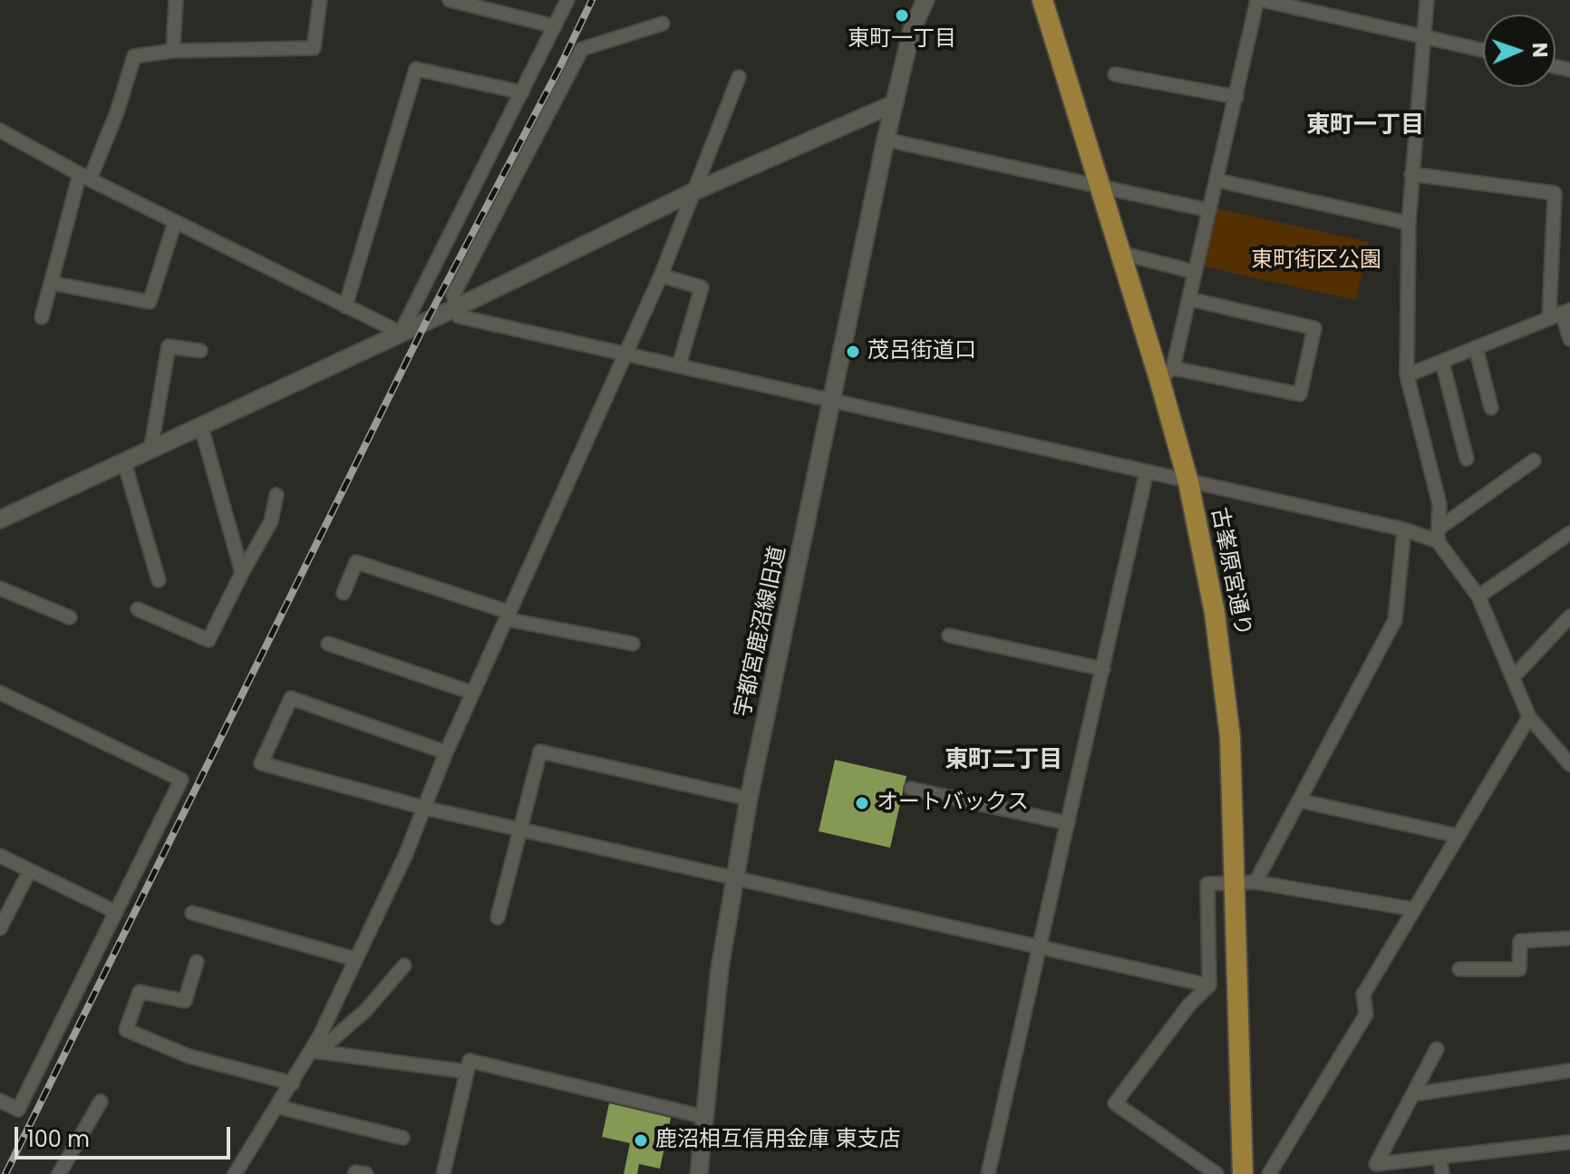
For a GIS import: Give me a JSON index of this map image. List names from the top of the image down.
{
  "streets": {
    "main road": ["古峯原宮通り"],
    "street": ["宇都宮鹿沼線旧道"]
  },
  "districts": ["東町一丁目", "東町二丁目"],
  "parks": ["東町街区公園"],
  "places": [
    "東町一丁目",
    "茂呂街道口",
    "オートバックス",
    "鹿沼相互信用金庫 東支店"
  ],
  "scale_bar": "100 m",
  "north": "right"
}
